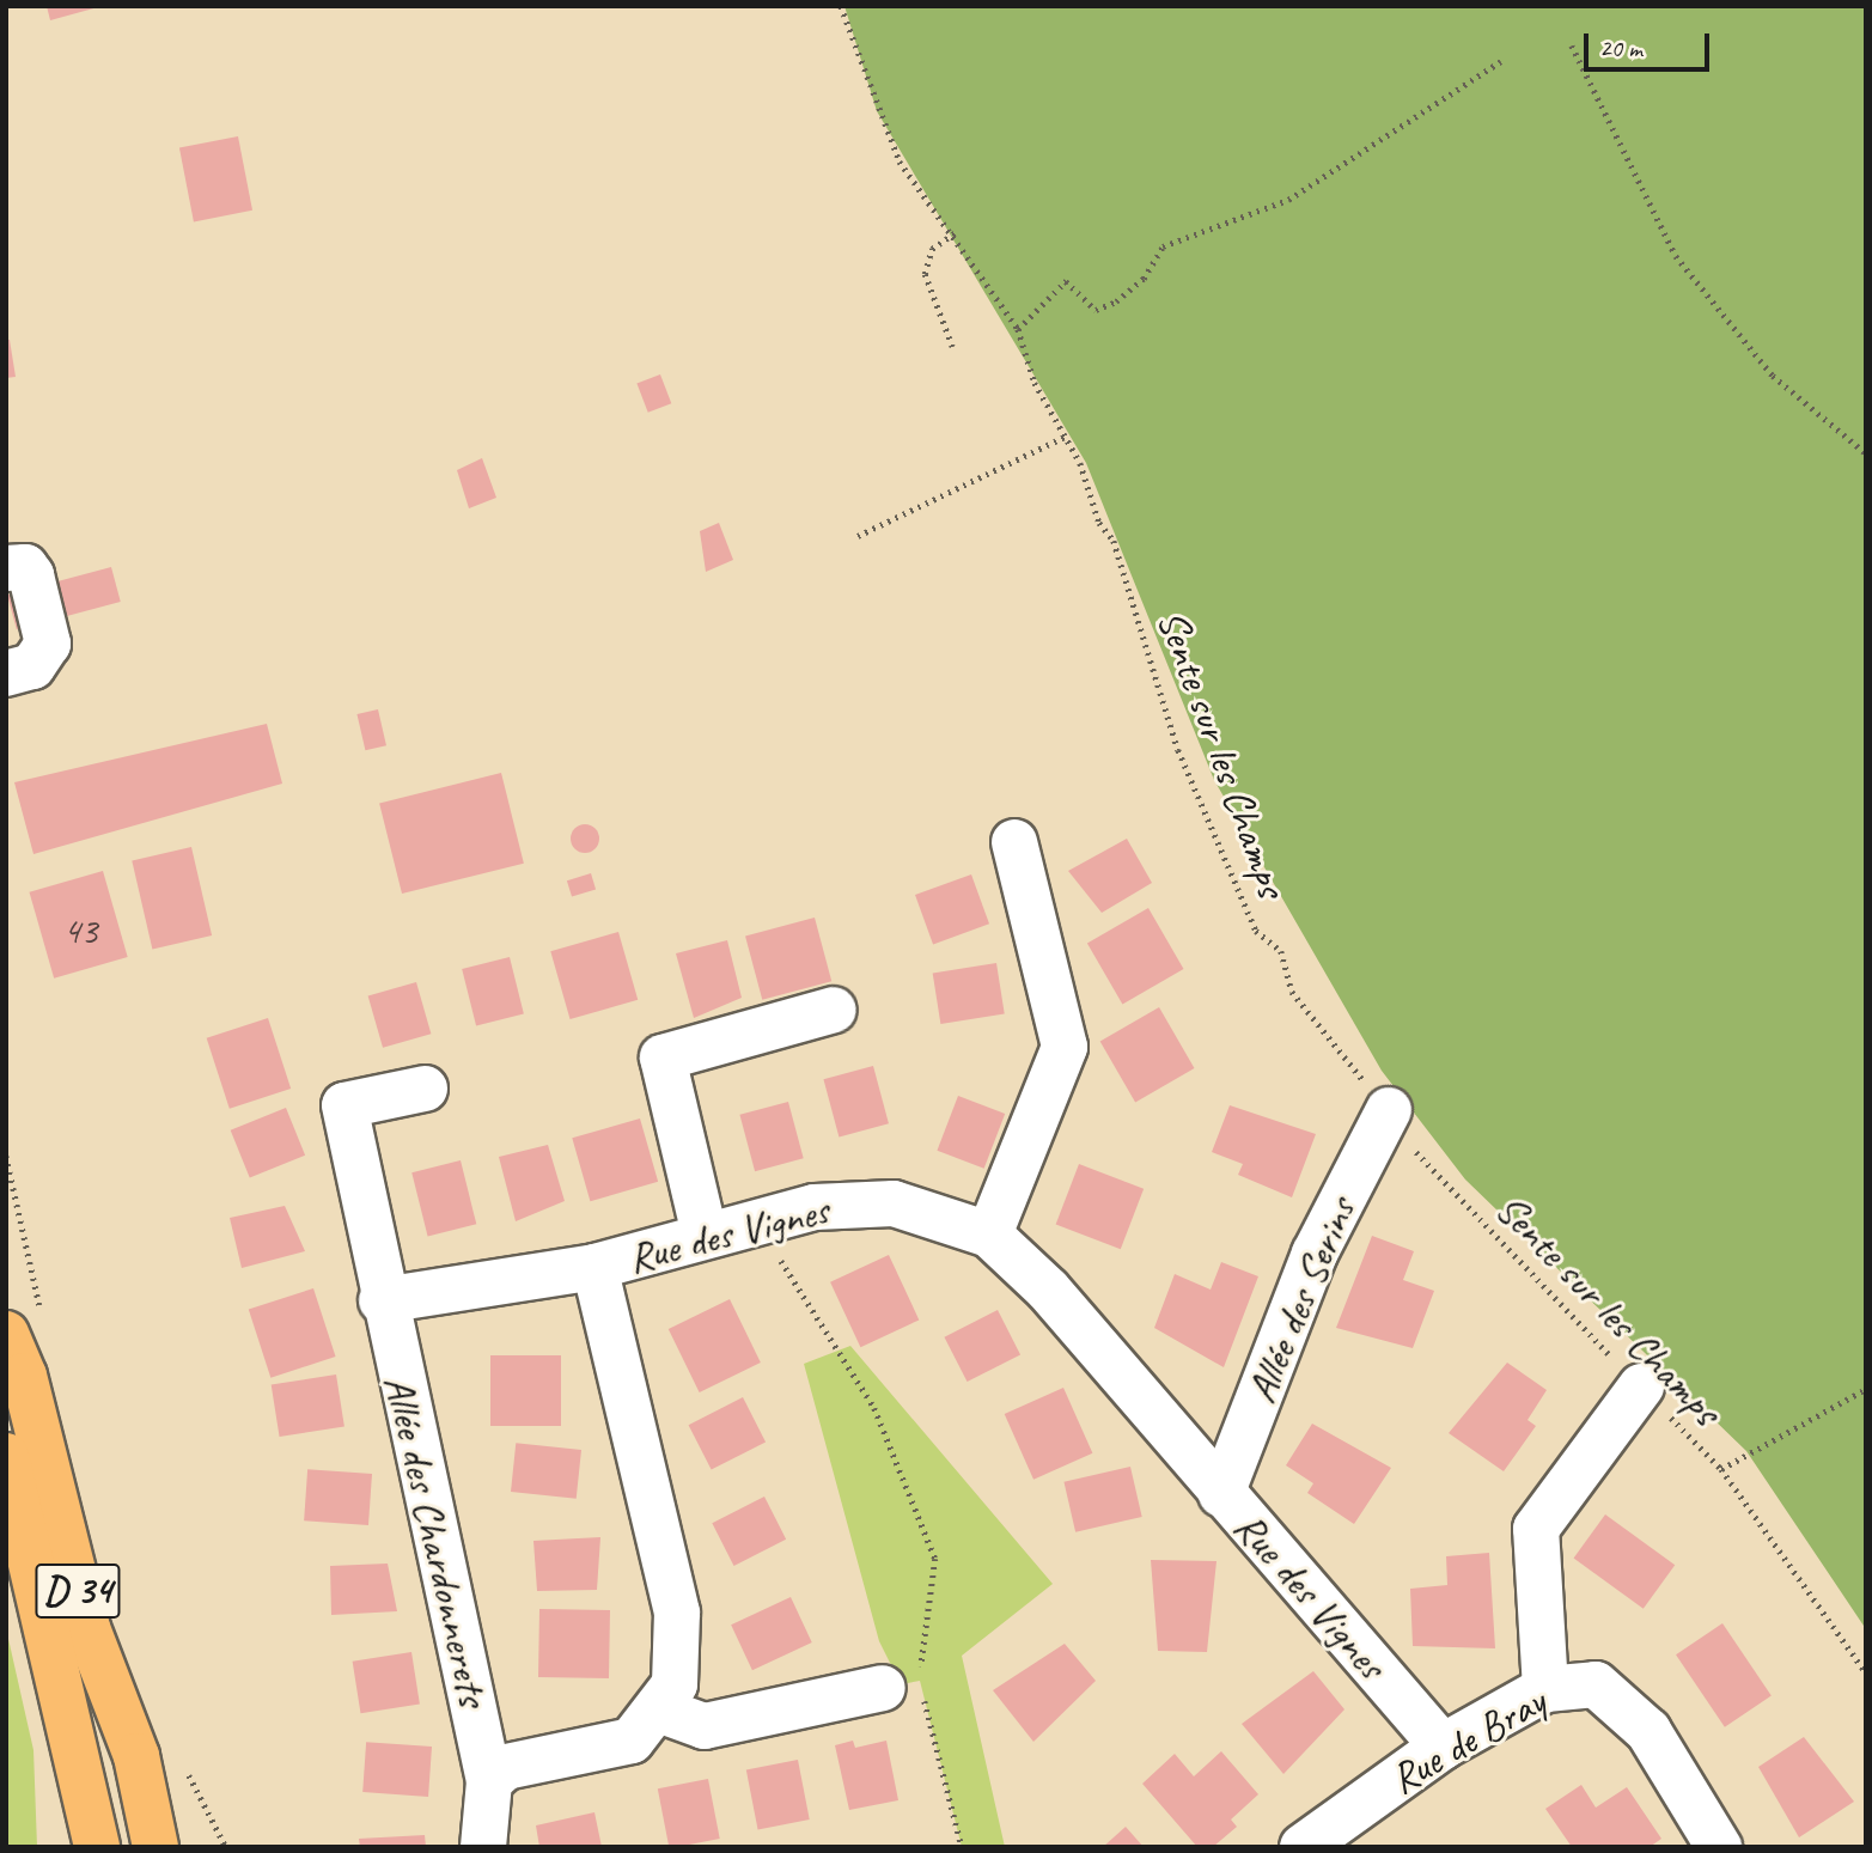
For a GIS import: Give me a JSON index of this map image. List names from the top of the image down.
{
  "streets": {
    "main road": ["D 34"],
    "street": [
      "Rue des Vignes",
      "Allée des Serins",
      "Allée des Chardonnerets",
      "Rue de Bray"
    ],
    "path": ["Sente sur les Champs"]
  },
  "crossings": [
    ["Sente sur les Champs", "Allée des Serins"],
    ["Rue des Vignes", "Allée des Serins"],
    ["Rue des Vignes", "Allée des Chardonnerets"],
    ["Rue des Vignes", "Rue de Bray"]
  ],
  "house_numbers": ["43"],
  "scale_bar": "20 m"
}
